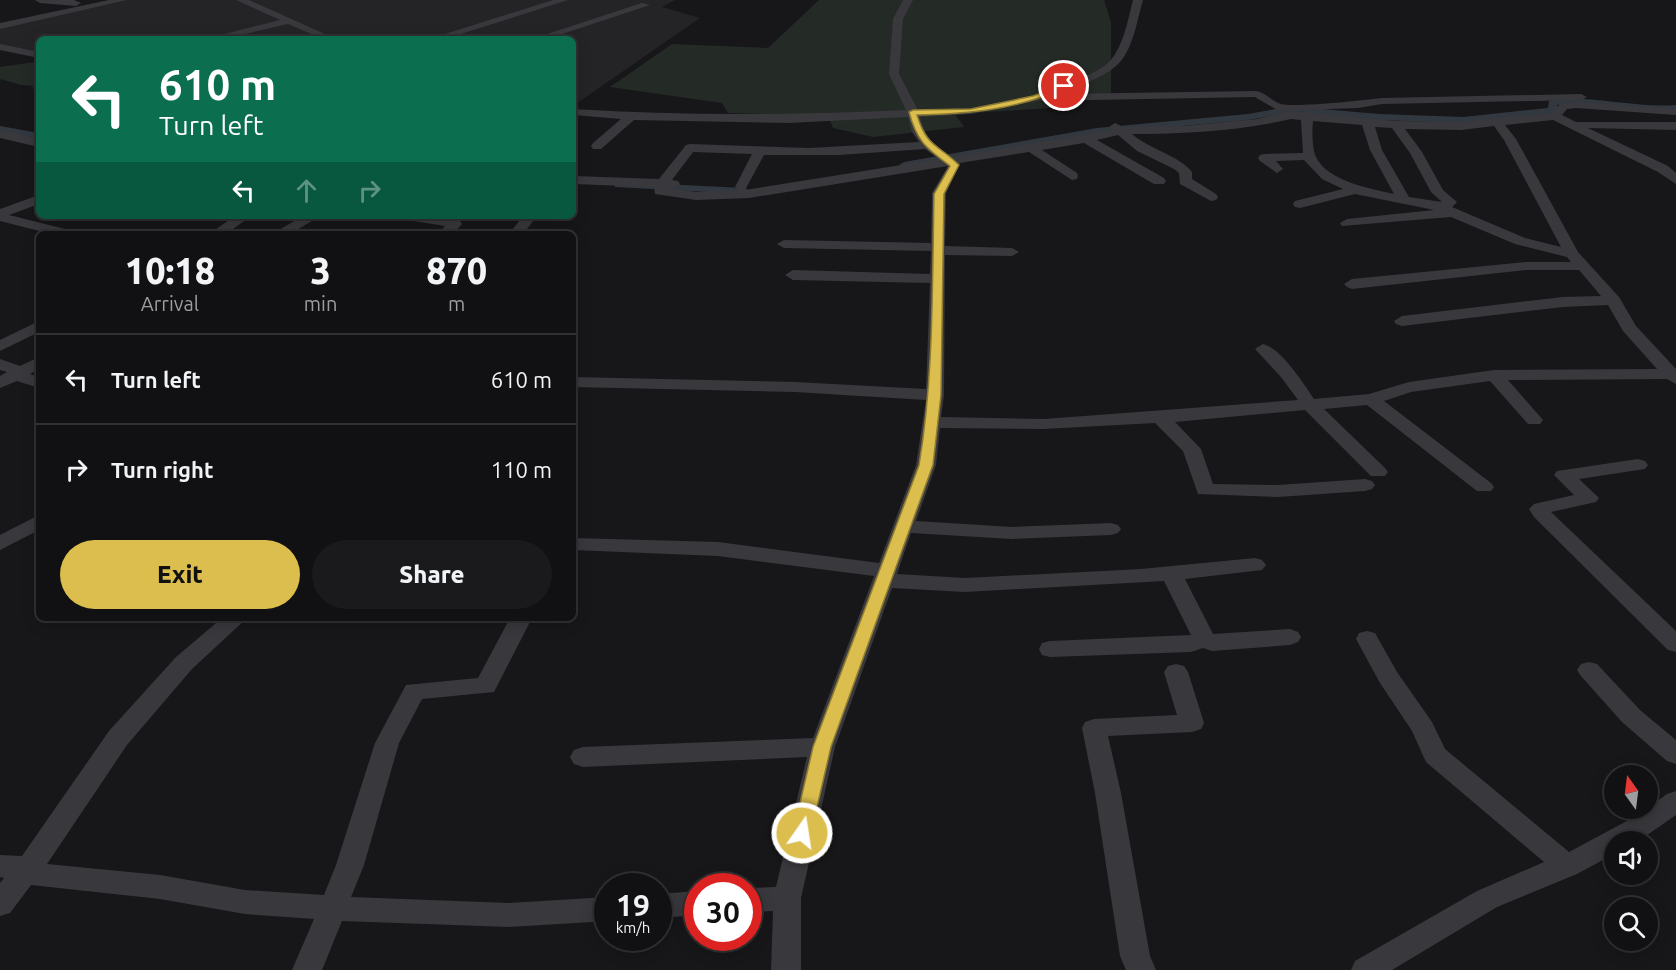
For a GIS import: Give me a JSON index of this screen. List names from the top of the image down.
{
  "north": "top",
  "page": {
    "turn": ["610 m", "Turn left"],
    "eta": [
      "10:18",
      "Arrival",
      "3",
      "min",
      "870",
      "m"
    ],
    "list": [
      {
        "name": "Turn left",
        "value": "610 m"
      },
      {
        "name": "Turn right",
        "value": "110 m"
      }
    ],
    "buttons": ["Exit", "Share"],
    "speed": "19 km/h",
    "limit": "30"
  }
}
